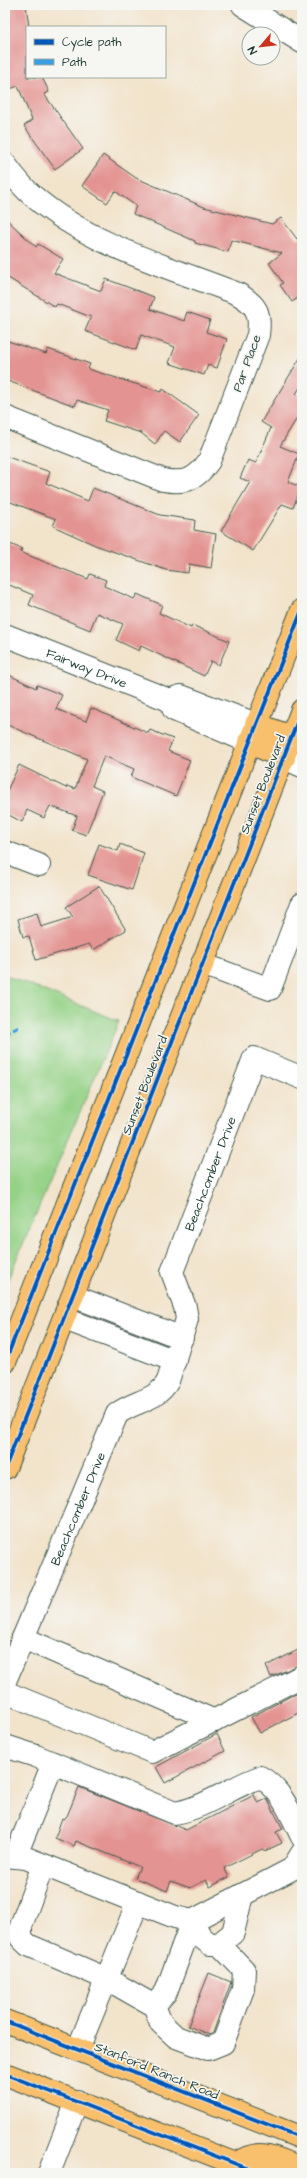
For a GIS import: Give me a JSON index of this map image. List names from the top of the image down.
{
  "streets": {
    "main road": ["Sunset Boulevard", "Stanford Ranch Road"],
    "street": ["Par Place", "Fairway Drive", "Beachcomber Drive"]
  },
  "crossings": [
    ["Fairway Drive", "Sunset Boulevard"]
  ],
  "legend": ["Cycle path", "Path"],
  "north": "bottom left"
}
